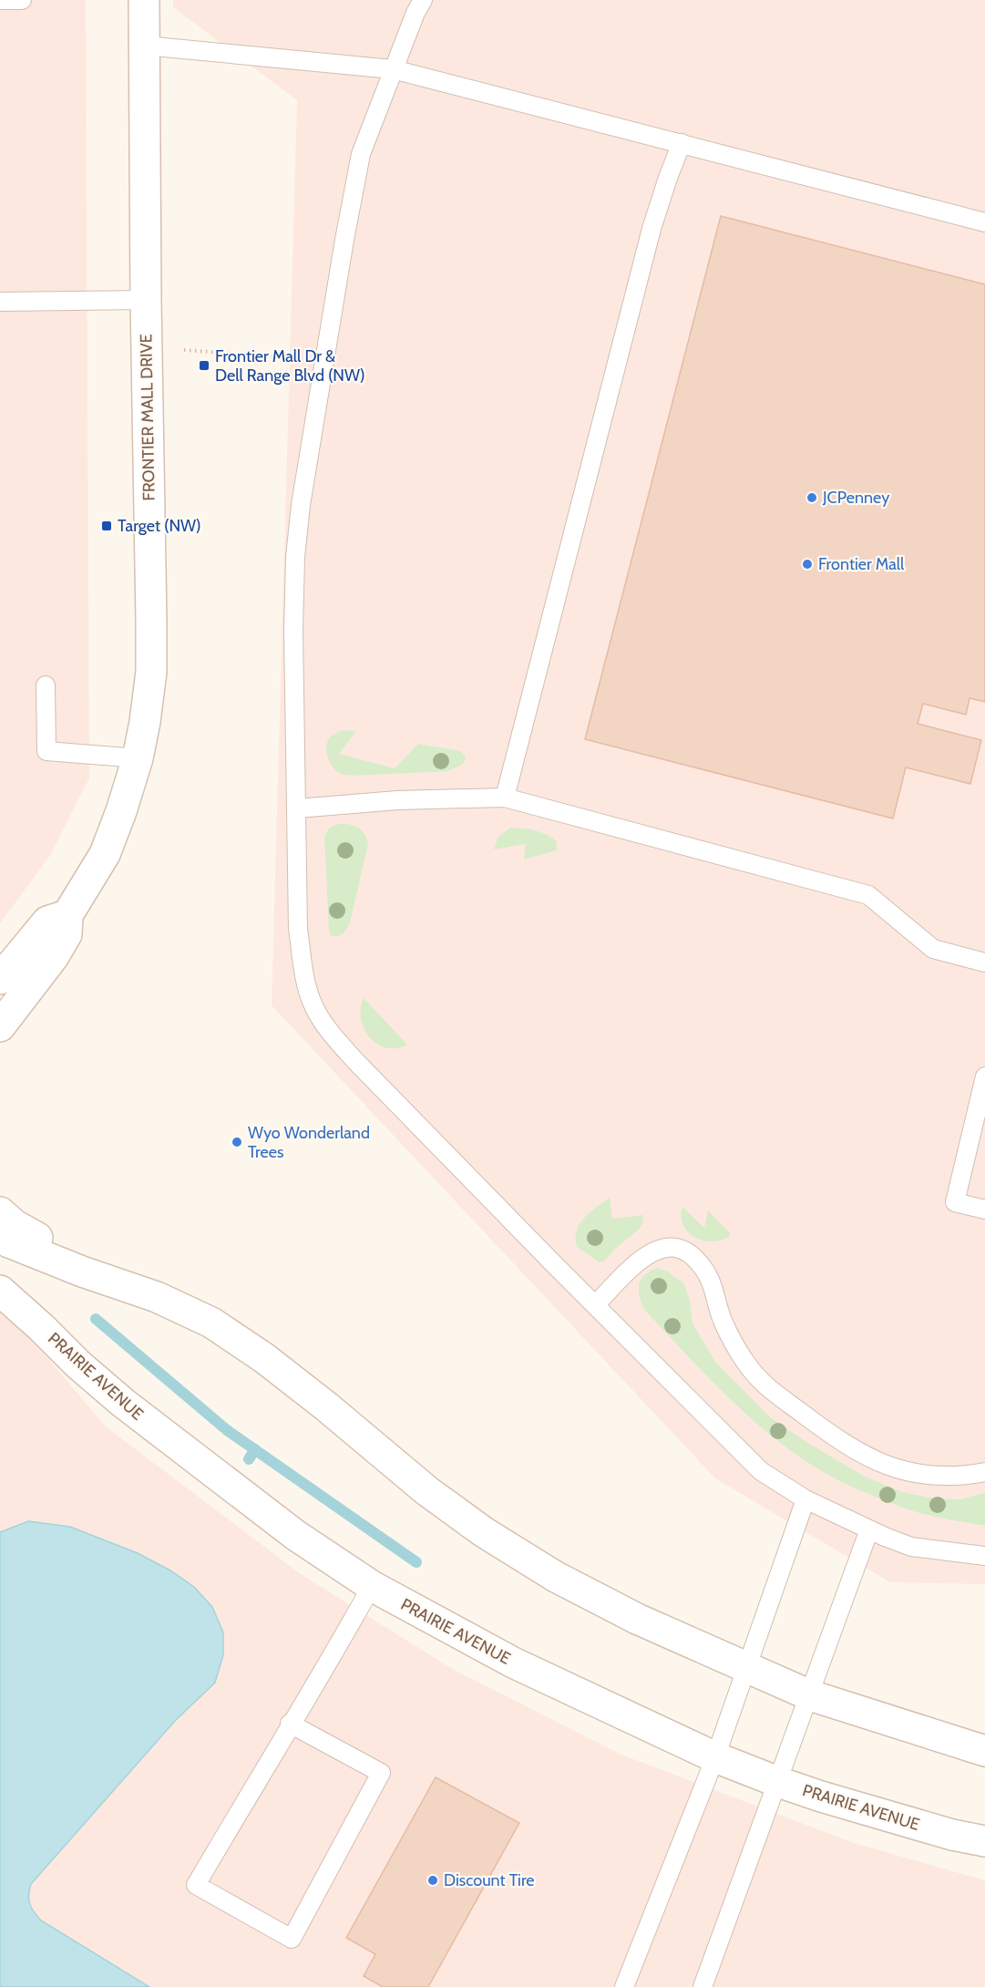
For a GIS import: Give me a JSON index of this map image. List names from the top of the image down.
{
  "streets": {
    "street": ["FRONTIER MALL DRIVE", "PRAIRIE AVENUE"]
  },
  "places": {
    "transit": ["Frontier Mall Dr & Dell Range Blvd (NW)", "Target (NW)"],
    "other": [
      "JCPenney",
      "Frontier Mall",
      "Wyo Wonderland Trees",
      "Discount Tire"
    ]
  }
}
